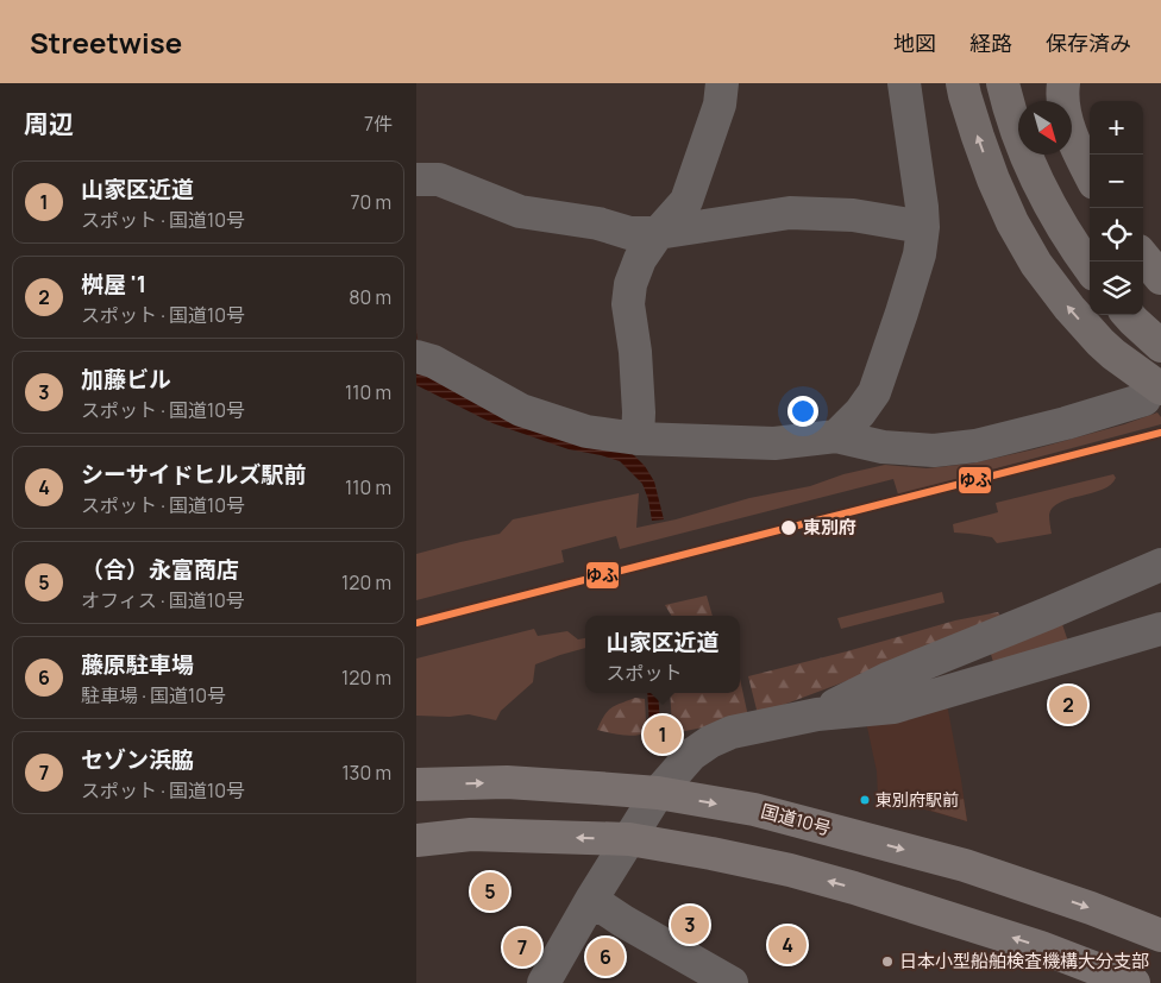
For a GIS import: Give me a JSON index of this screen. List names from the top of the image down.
{
  "streets": {
    "highway": ["国道10号"]
  },
  "places": ["東別府", "東別府駅前", "日本小型船舶検査機構大分支部"],
  "lines": ["transit line ゆふ"],
  "north": "bottom right",
  "page": {
    "header": "Streetwise",
    "nav": ["地図", "経路", "保存済み"],
    "heading": ["周辺", "7件"],
    "map_buttons": ["+", "−"],
    "list": [
      {
        "mark": "1",
        "name": "山家区近道",
        "note": "スポット · 国道10号",
        "value": "70 m"
      },
      {
        "mark": "2",
        "name": "桝屋 '1",
        "note": "スポット · 国道10号",
        "value": "80 m"
      },
      {
        "mark": "3",
        "name": "加藤ビル",
        "note": "スポット · 国道10号",
        "value": "110 m"
      },
      {
        "mark": "4",
        "name": "シーサイドヒルズ駅前",
        "note": "スポット · 国道10号",
        "value": "110 m"
      },
      {
        "mark": "5",
        "name": "（合）永富商店",
        "note": "オフィス · 国道10号",
        "value": "120 m"
      },
      {
        "mark": "6",
        "name": "藤原駐車場",
        "note": "駐車場 · 国道10号",
        "value": "120 m"
      },
      {
        "mark": "7",
        "name": "セゾン浜脇",
        "note": "スポット · 国道10号",
        "value": "130 m"
      }
    ],
    "popup": ["山家区近道", "スポット"],
    "pins": [
      "2",
      "1",
      "5",
      "3",
      "4",
      "7",
      "6"
    ]
  }
}
